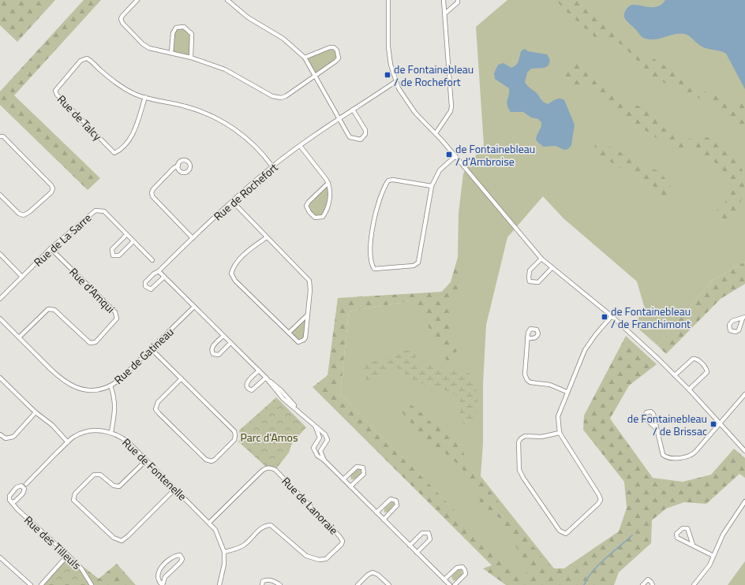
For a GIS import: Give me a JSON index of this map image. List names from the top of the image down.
{
  "streets": {
    "street": [
      "Rue de Talcy",
      "Rue de Rochefort",
      "Rue de La Sarre",
      "Rue d'Amqui",
      "Rue de Gatineau",
      "Rue de Fontenelle",
      "Rue de Lanoraie",
      "Rue des Tilleuls"
    ]
  },
  "crossings": [
    ["Rue de Talcy", "Rue de Rochefort"],
    ["Rue de La Sarre", "Rue d'Amqui"],
    ["Rue d'Amqui", "Rue de Gatineau"],
    ["Rue de Fontenelle", "Rue de Lanoraie"]
  ],
  "parks": ["Parc d'Amos"],
  "places": {
    "transit": [
      "de Fontainebleau / de Rochefort",
      "de Fontainebleau / d'Ambroise",
      "de Fontainebleau / de Franchimont",
      "de Fontainebleau / de Brissac"
    ]
  }
}
